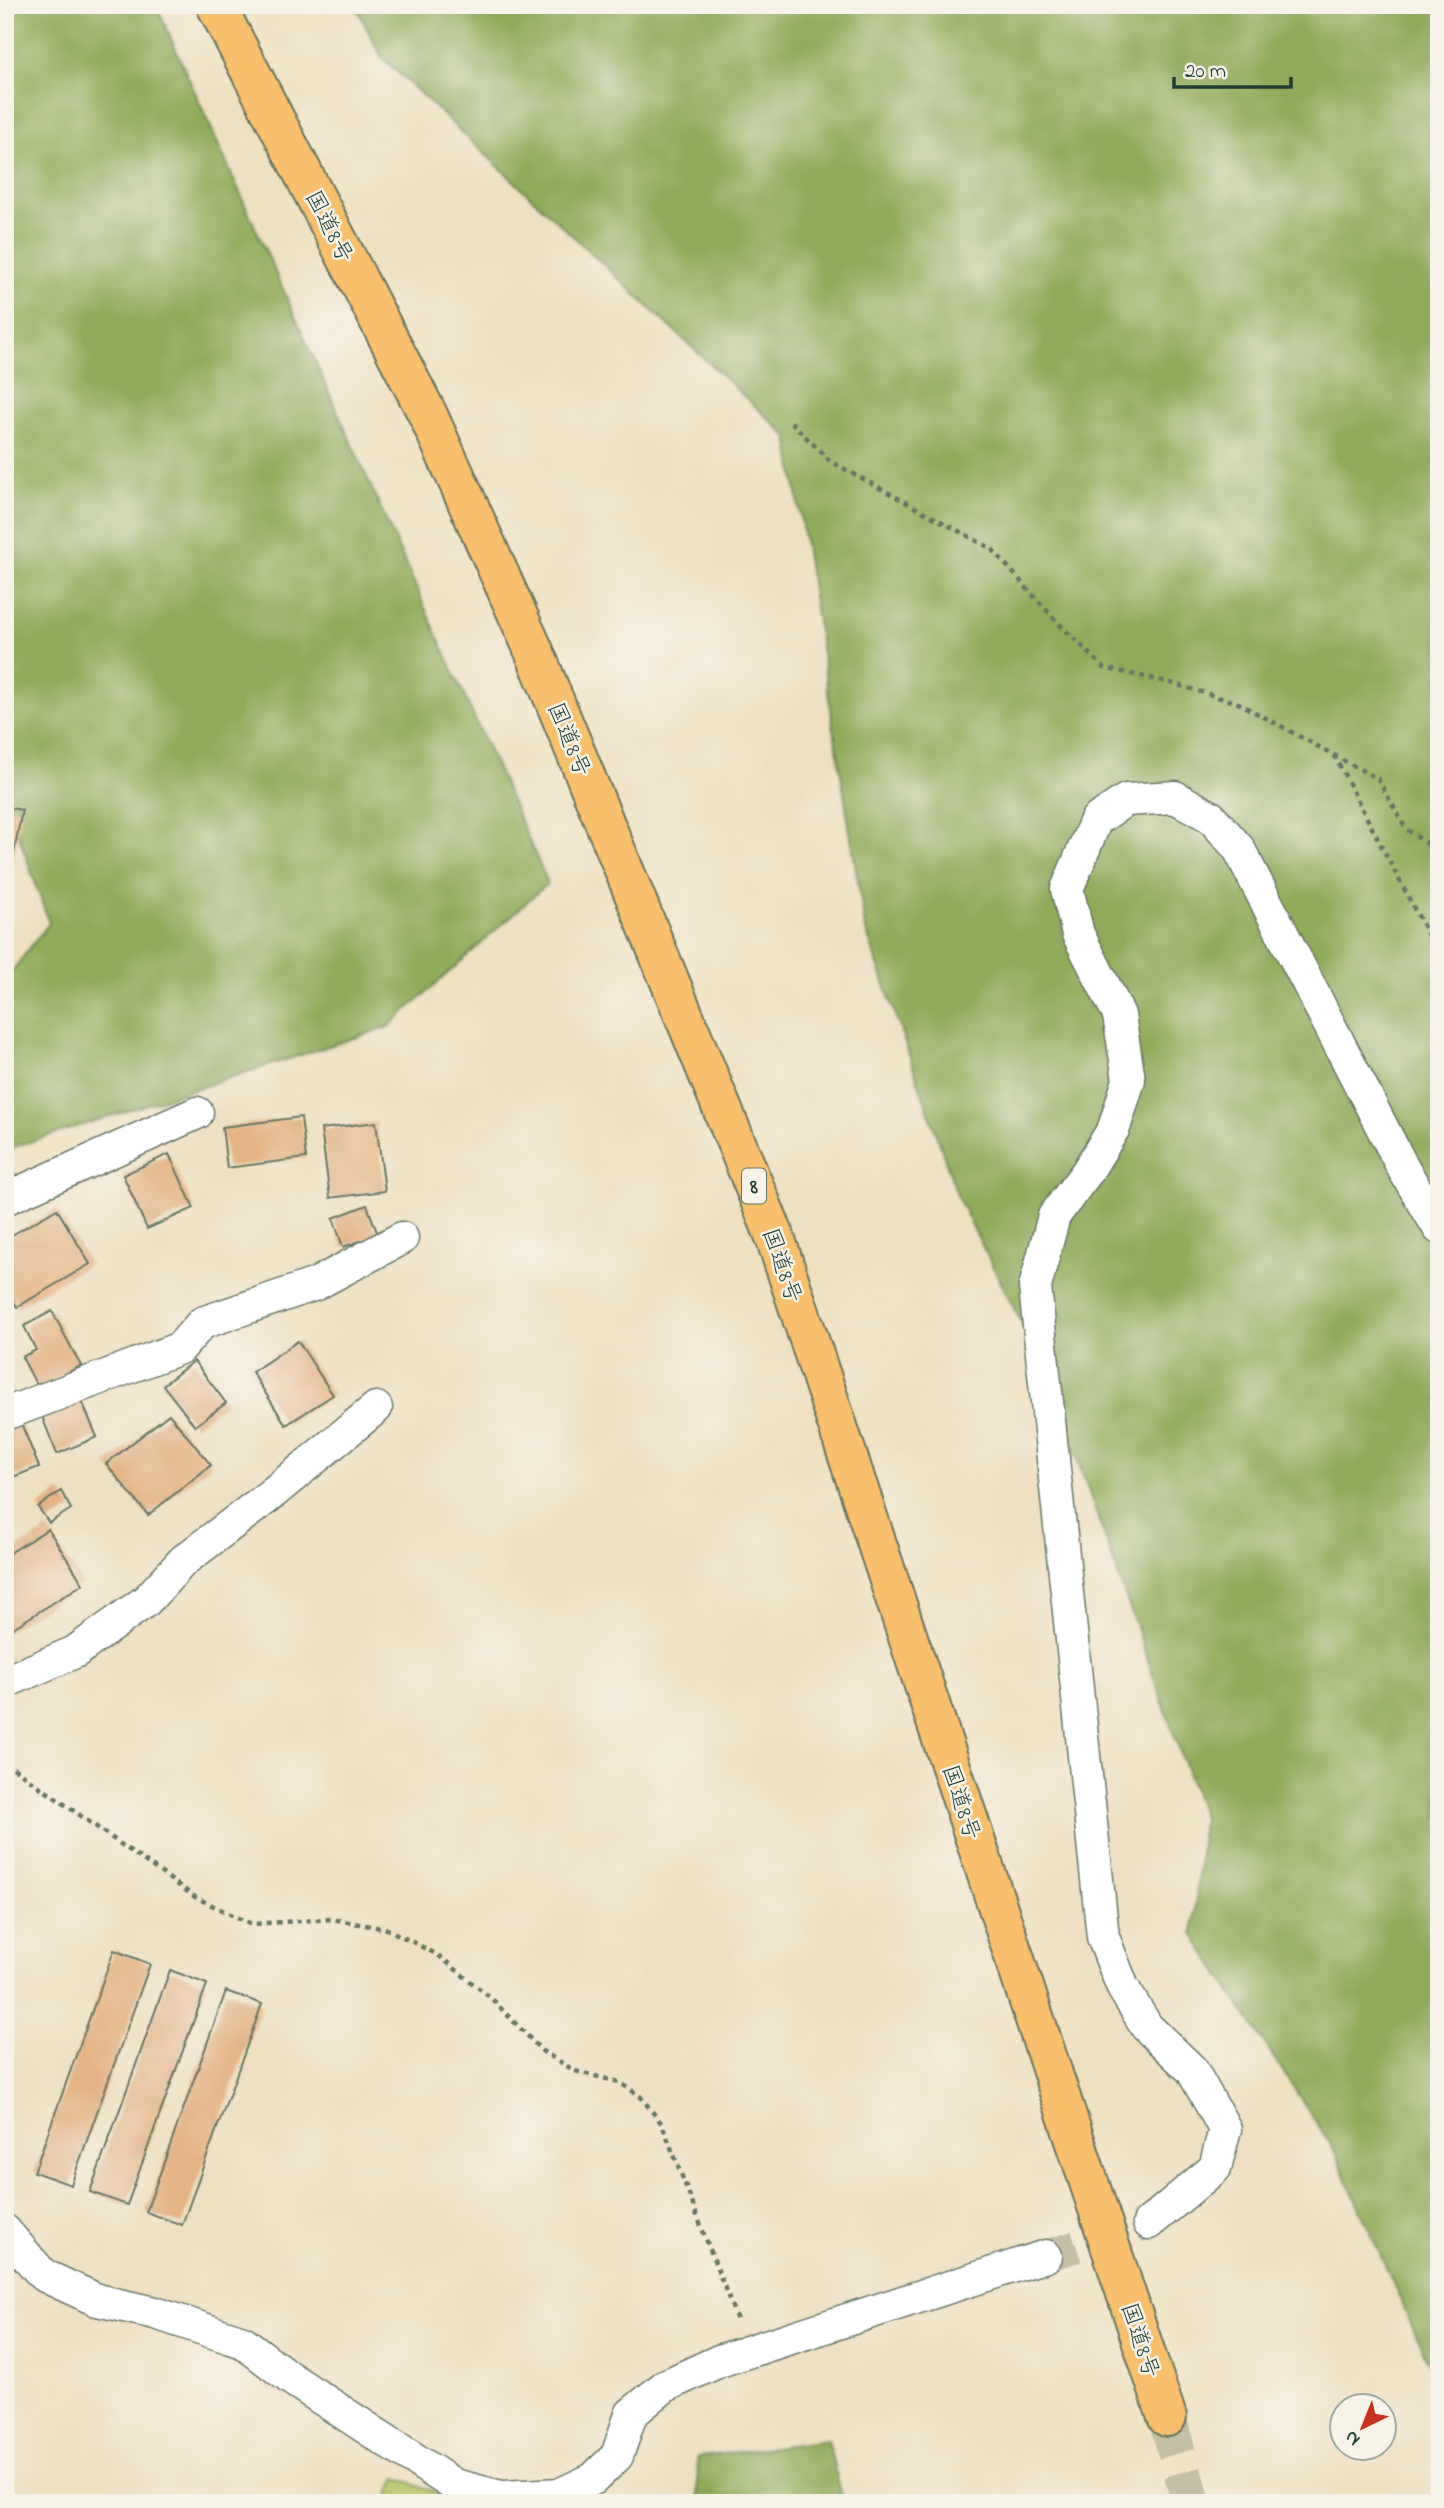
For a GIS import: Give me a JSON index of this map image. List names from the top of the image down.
{
  "streets": {
    "highway": ["国道8号", "8"]
  },
  "scale_bar": "20 m",
  "north": "bottom left"
}
